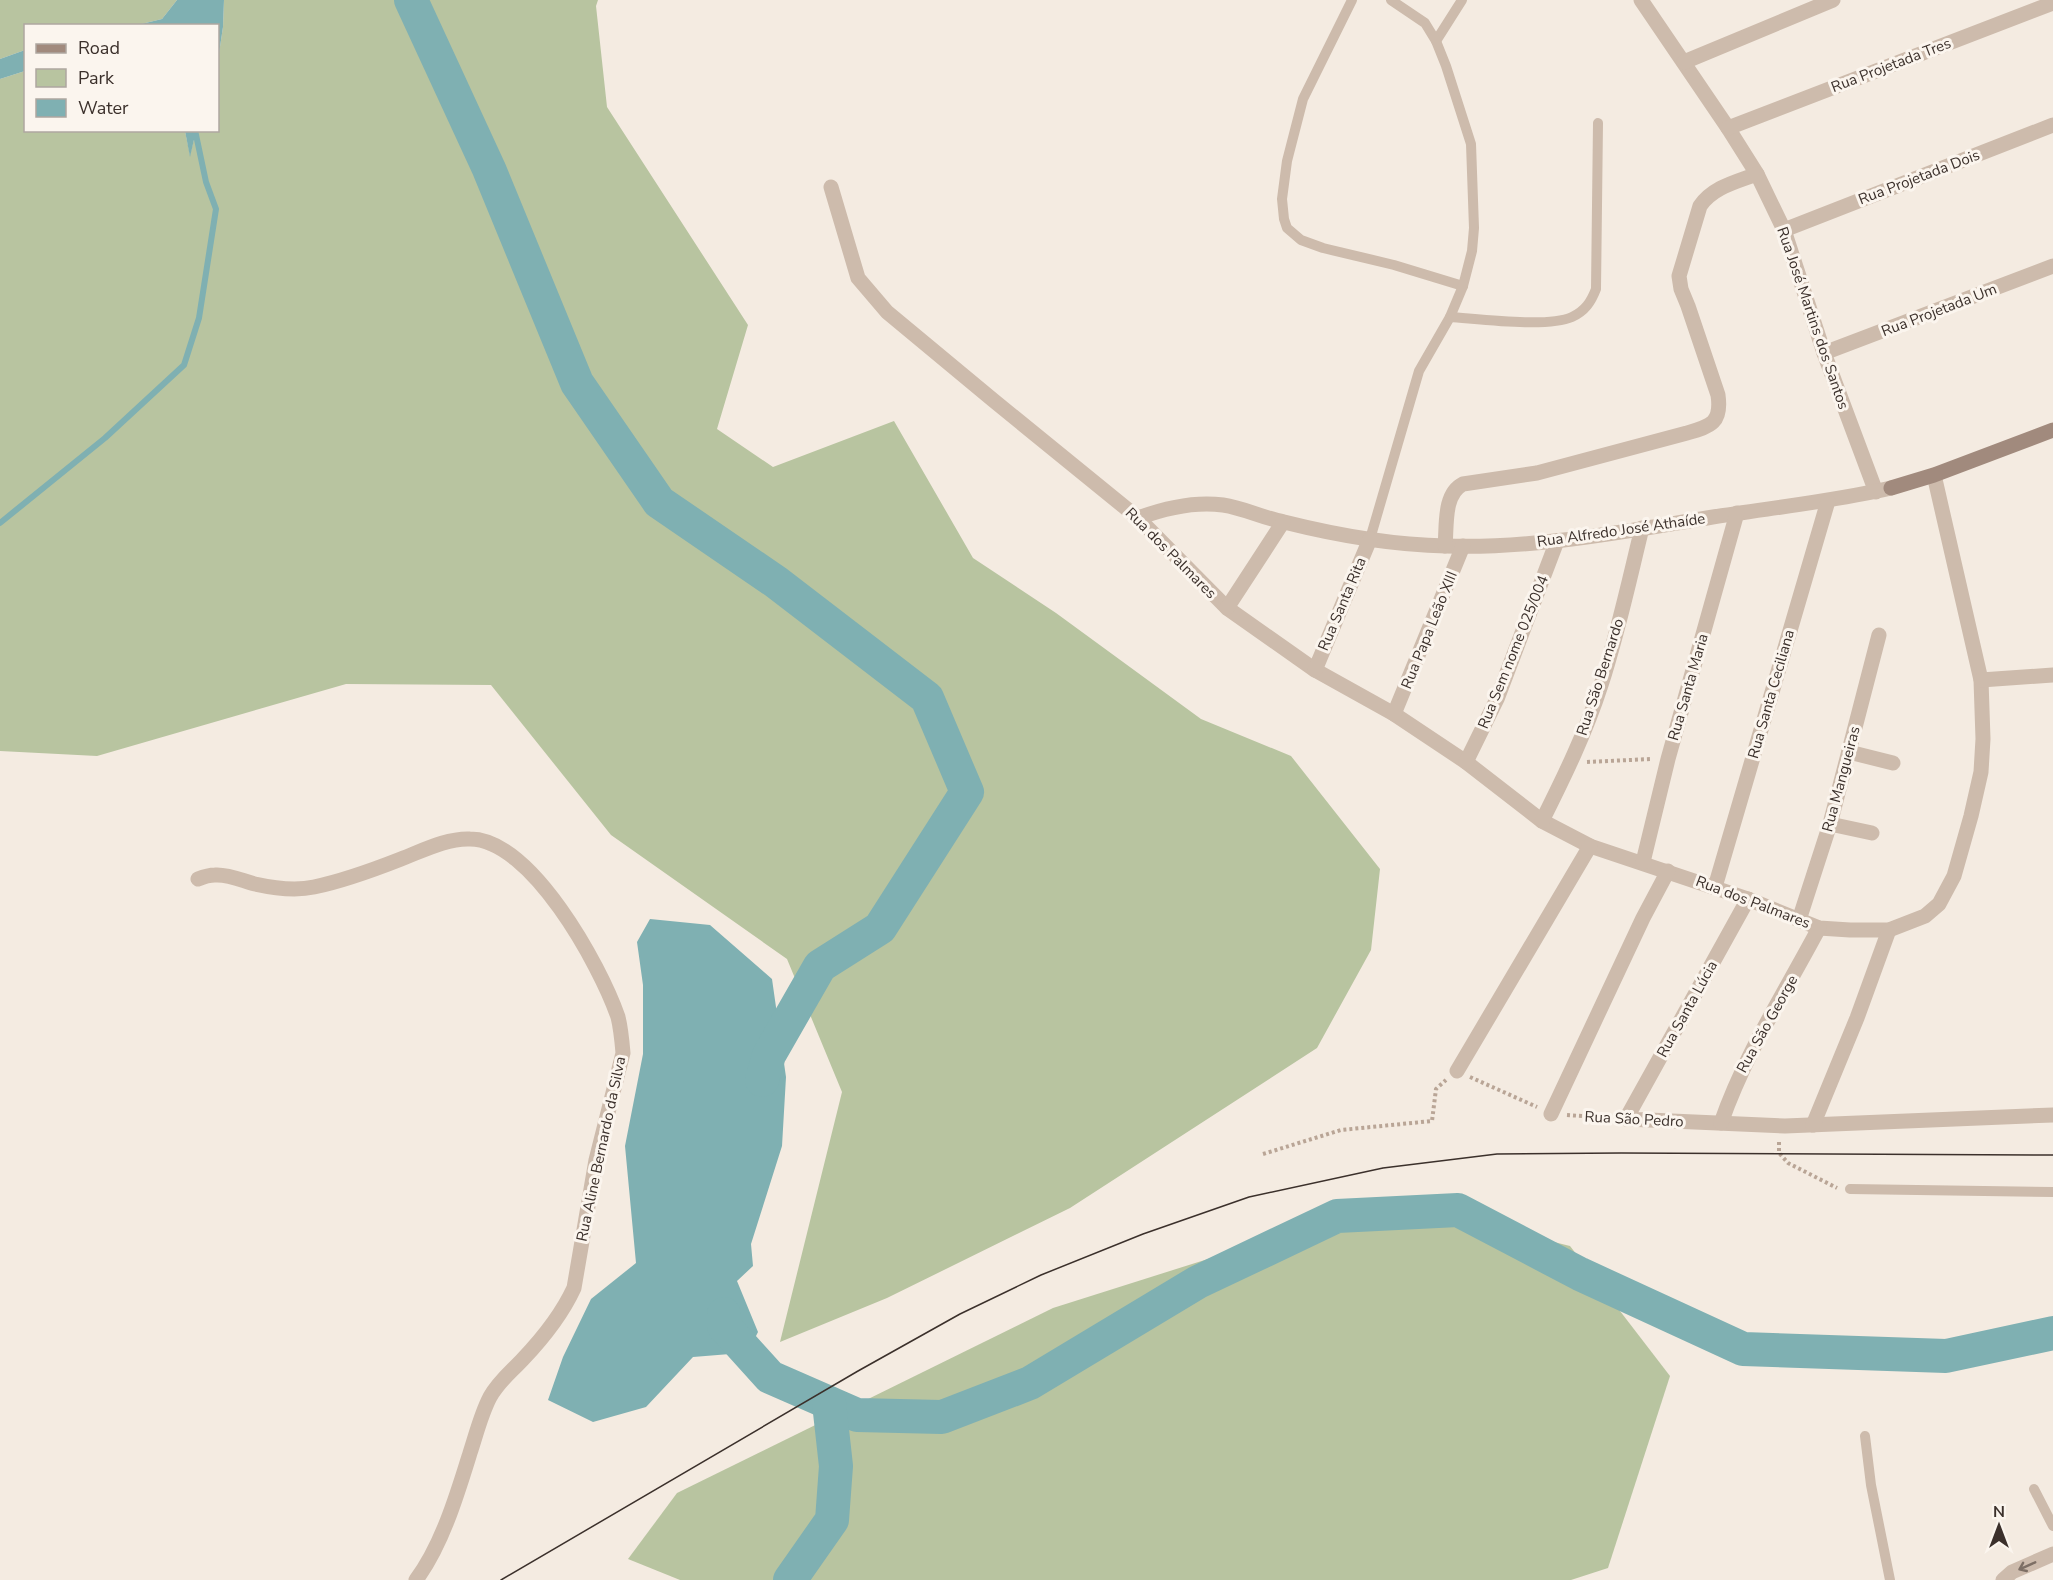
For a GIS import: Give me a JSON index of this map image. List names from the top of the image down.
{
  "streets": {
    "street": [
      "Rua Projetada Tres",
      "Rua Projetada Dois",
      "Rua Projetada Um",
      "Rua José Martins dos Santos",
      "Rua Alfredo José Athaíde",
      "Rua dos Palmares",
      "Rua Santa Rita",
      "Rua Papa Leão XIII",
      "Rua Sem nome 025/004",
      "Rua São Bernardo",
      "Rua Santa Maria",
      "Rua Santa Ceciliana",
      "Rua Mangueiras",
      "Rua Santa Lúcia",
      "Rua São George",
      "Rua São Pedro",
      "Rua Aline Bernardo da Silva"
    ]
  },
  "crossings": [
    ["Rua Projetada Tres", "Rua José Martins dos Santos"],
    ["Rua Projetada Dois", "Rua José Martins dos Santos"],
    ["Rua Projetada Um", "Rua José Martins dos Santos"],
    ["Rua José Martins dos Santos", "Rua Alfredo José Athaíde"],
    ["Rua Alfredo José Athaíde", "Rua dos Palmares"],
    ["Rua Alfredo José Athaíde", "Rua Santa Rita"],
    ["Rua Alfredo José Athaíde", "Rua Papa Leão XIII"],
    ["Rua Alfredo José Athaíde", "Rua Sem nome 025/004"],
    ["Rua Alfredo José Athaíde", "Rua São Bernardo"],
    ["Rua Alfredo José Athaíde", "Rua Santa Maria"],
    ["Rua Alfredo José Athaíde", "Rua Santa Ceciliana"],
    ["Rua dos Palmares", "Rua Santa Rita"],
    ["Rua dos Palmares", "Rua Papa Leão XIII"],
    ["Rua dos Palmares", "Rua Sem nome 025/004"],
    ["Rua dos Palmares", "Rua São Bernardo"],
    ["Rua dos Palmares", "Rua Santa Maria"],
    ["Rua dos Palmares", "Rua Santa Ceciliana"],
    ["Rua dos Palmares", "Rua Mangueiras"],
    ["Rua dos Palmares", "Rua Santa Lúcia"],
    ["Rua dos Palmares", "Rua São George"],
    ["Rua Santa Lúcia", "Rua São Pedro"],
    ["Rua São George", "Rua São Pedro"]
  ],
  "legend": ["Road", "Park", "Water"],
  "north": "top"
}
